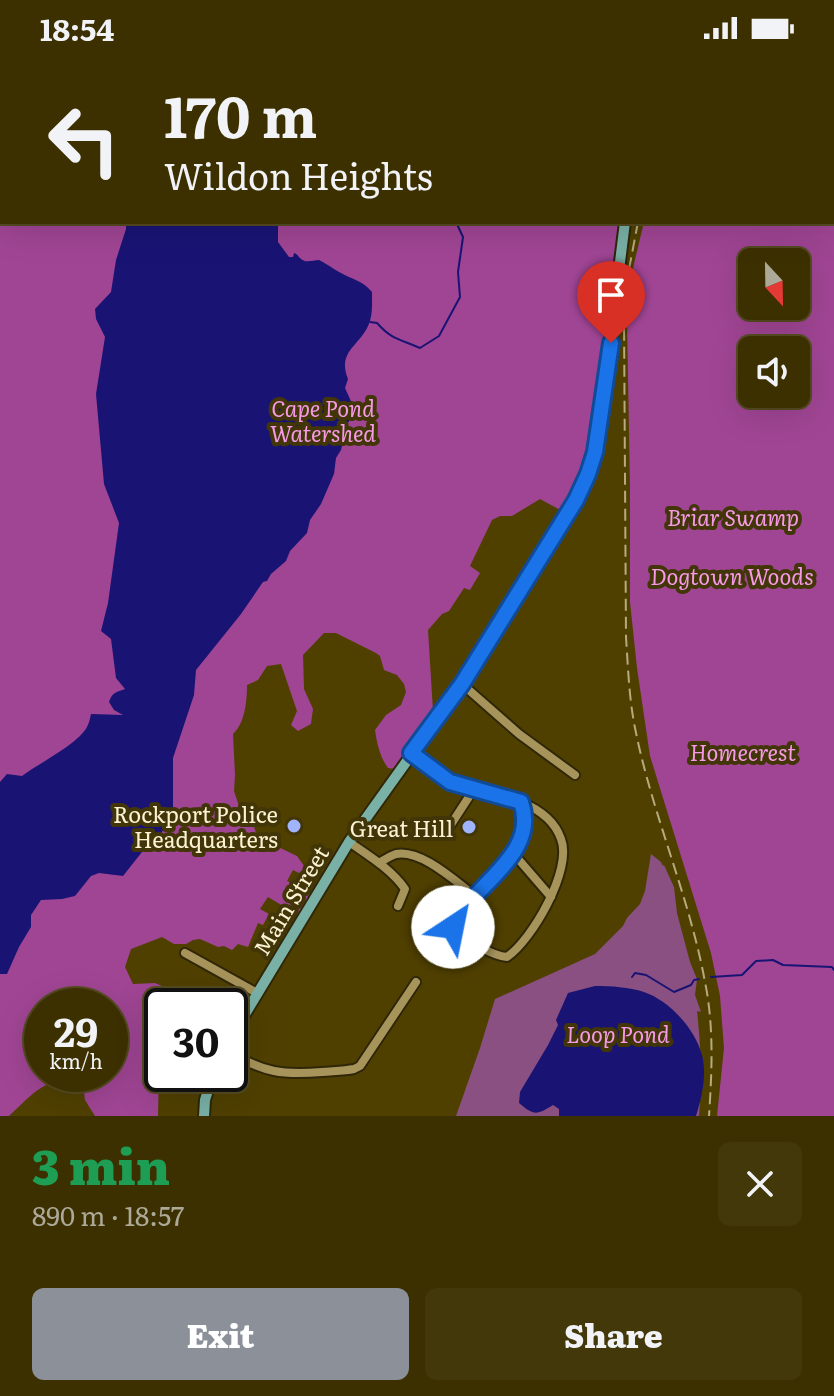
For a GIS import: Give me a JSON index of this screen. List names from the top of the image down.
{
  "streets": {
    "main road": ["Main Street"]
  },
  "parks": [
    "Cape Pond Watershed",
    "Briar Swamp",
    "Dogtown Woods",
    "Homecrest",
    "Loop Pond"
  ],
  "places": ["Rockport Police Headquarters", "Great Hill"],
  "north": "bottom",
  "page": {
    "status": "18:54",
    "turn": ["170 m", "Wildon Heights"],
    "speed": "29 km/h",
    "limit": "30",
    "heading": ["3 min", "890 m · 18:57"],
    "buttons": ["Exit", "Share"]
  }
}
